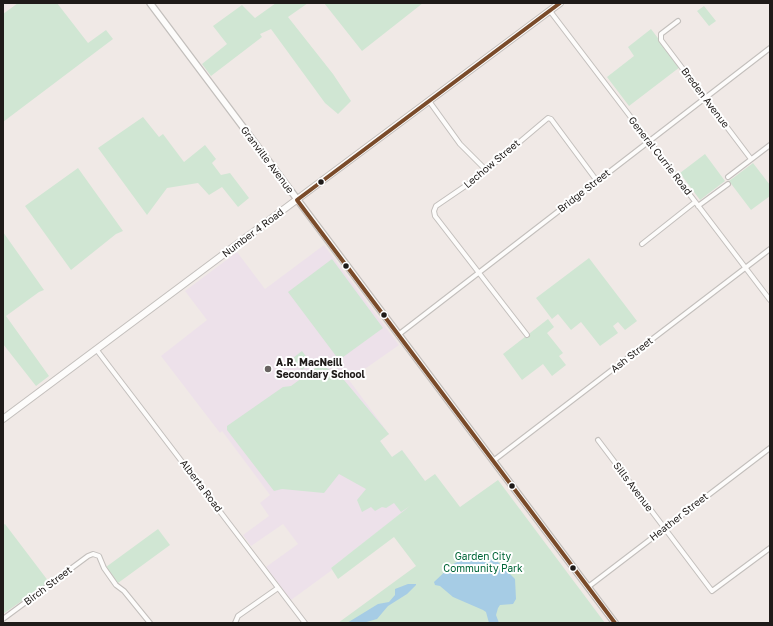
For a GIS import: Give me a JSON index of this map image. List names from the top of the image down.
{
  "streets": {
    "main road": ["Number 4 Road"],
    "street": [
      "Breden Avenue",
      "General Currie Road",
      "Granville Avenue",
      "Lechow Street",
      "Bridge Street",
      "Ash Street",
      "Alberta Road",
      "Sills Avenue",
      "Heather Street",
      "Birch Street"
    ]
  },
  "crossings": [
    ["Breden Avenue", "Bridge Street"],
    ["General Currie Road", "Bridge Street"],
    ["General Currie Road", "Number 4 Road"],
    ["General Currie Road", "Ash Street"],
    ["Granville Avenue", "Bridge Street"],
    ["Granville Avenue", "Number 4 Road"],
    ["Granville Avenue", "Ash Street"],
    ["Granville Avenue", "Heather Street"],
    ["Lechow Street", "Bridge Street"],
    ["Number 4 Road", "Alberta Road"],
    ["Sills Avenue", "Heather Street"]
  ],
  "parks": ["Garden City Community Park"],
  "places": ["A.R. MacNeill Secondary School"]
}
